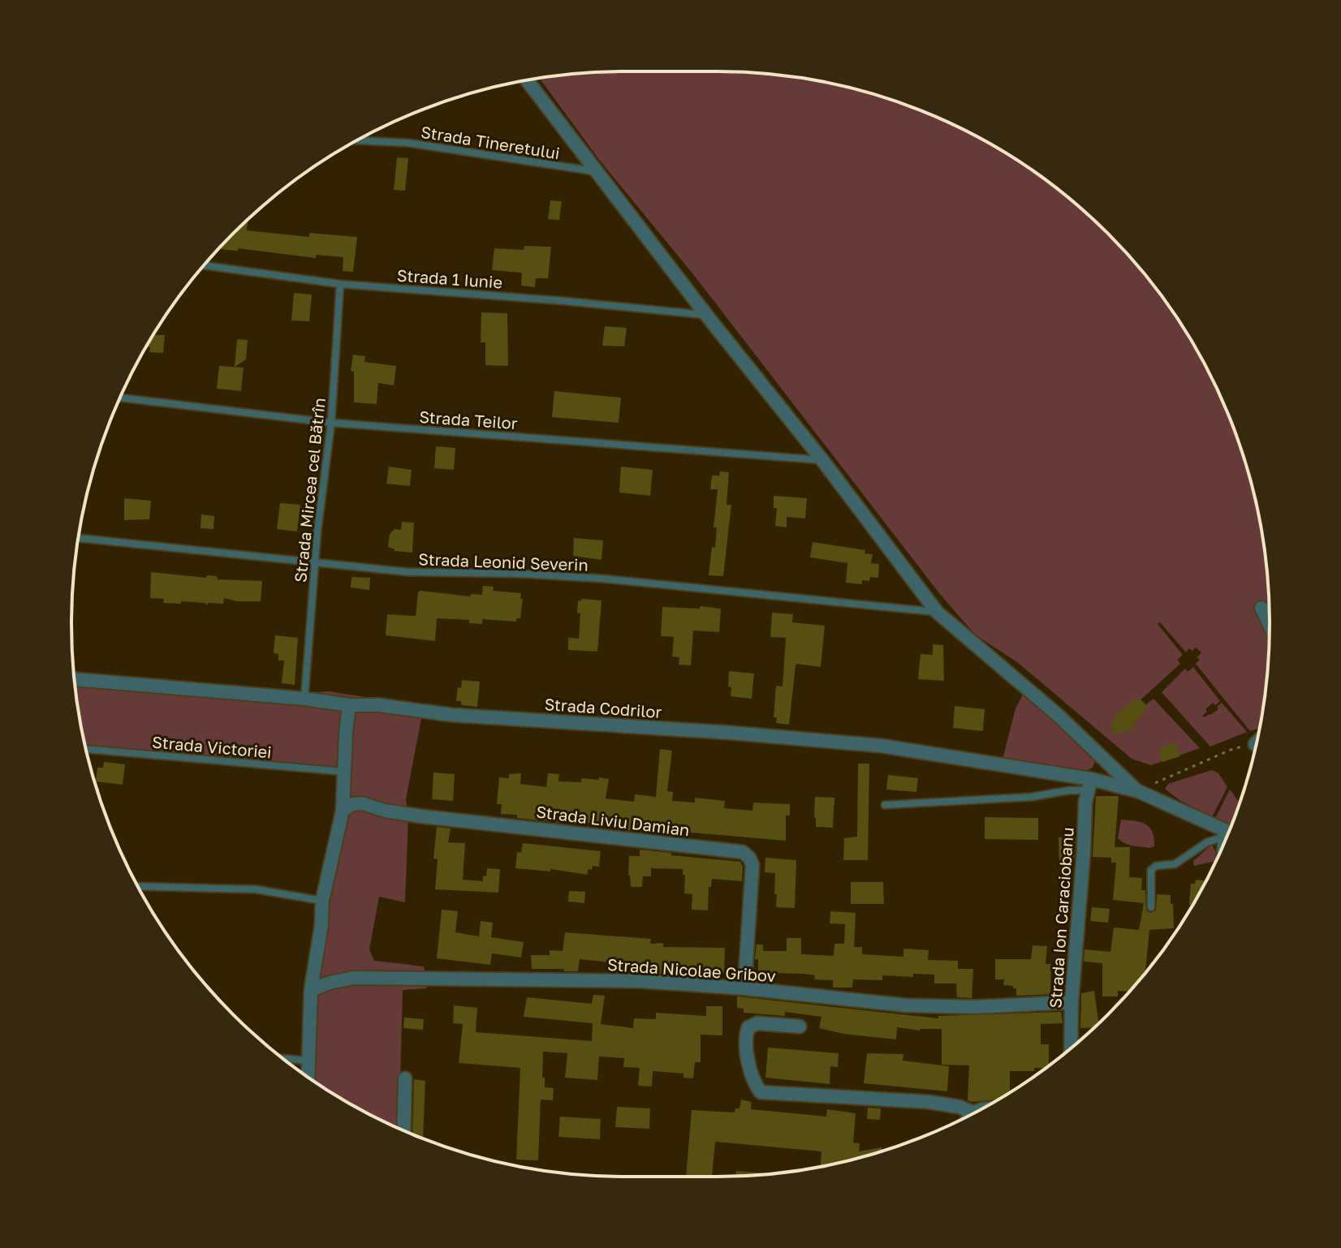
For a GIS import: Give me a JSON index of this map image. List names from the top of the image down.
{
  "streets": {
    "street": [
      "Strada Codrilor",
      "Strada Liviu Damian",
      "Strada Ion Caraciobanu",
      "Strada Nicolae Gribov"
    ],
    "lane": [
      "Strada Tineretului",
      "Strada 1 Iunie",
      "Strada Teilor",
      "Strada Mircea cel Bătrîn",
      "Strada Leonid Severin",
      "Strada Victoriei"
    ]
  },
  "crossings": [
    ["Strada 1 Iunie", "Strada Mircea cel Bătrîn"],
    ["Strada Teilor", "Strada Mircea cel Bătrîn"],
    ["Strada Mircea cel Bătrîn", "Strada Leonid Severin"],
    ["Strada Mircea cel Bătrîn", "Strada Codrilor"],
    ["Strada Codrilor", "Strada Ion Caraciobanu"],
    ["Strada Liviu Damian", "Strada Nicolae Gribov"],
    ["Strada Ion Caraciobanu", "Strada Nicolae Gribov"]
  ]
}
